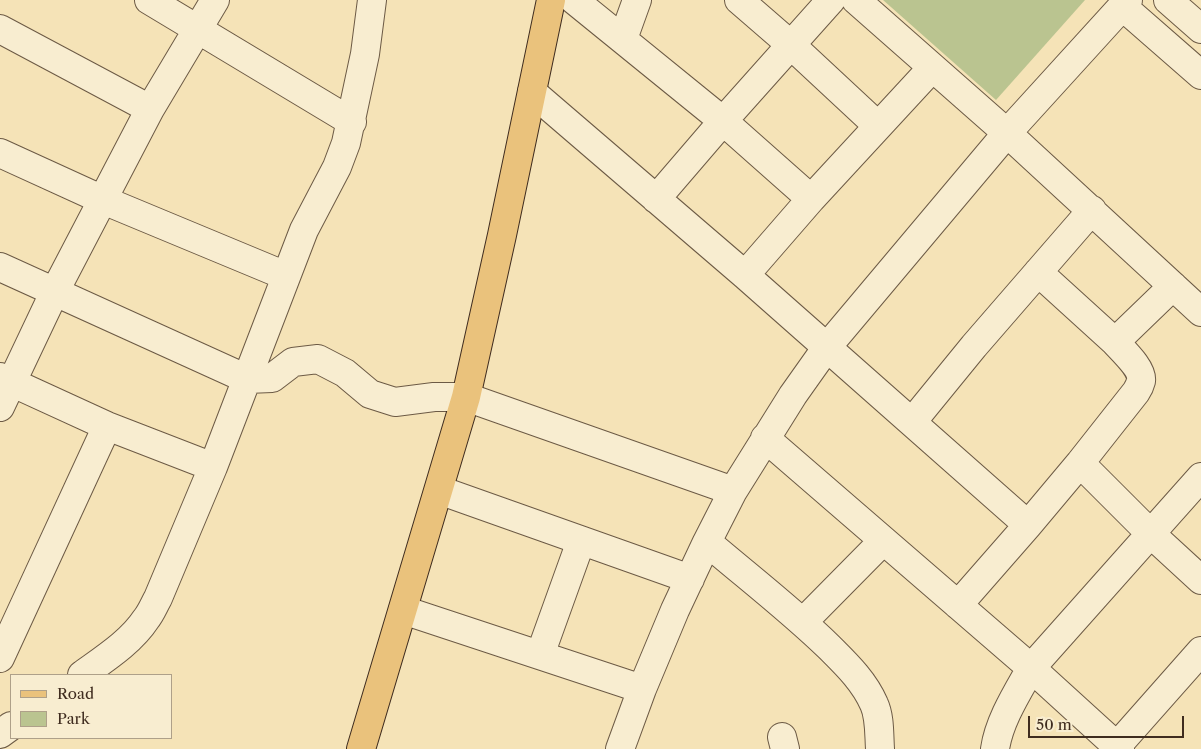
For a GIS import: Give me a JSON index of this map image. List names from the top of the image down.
{
  "legend": ["Road", "Park"],
  "scale_bar": "50 m"
}
